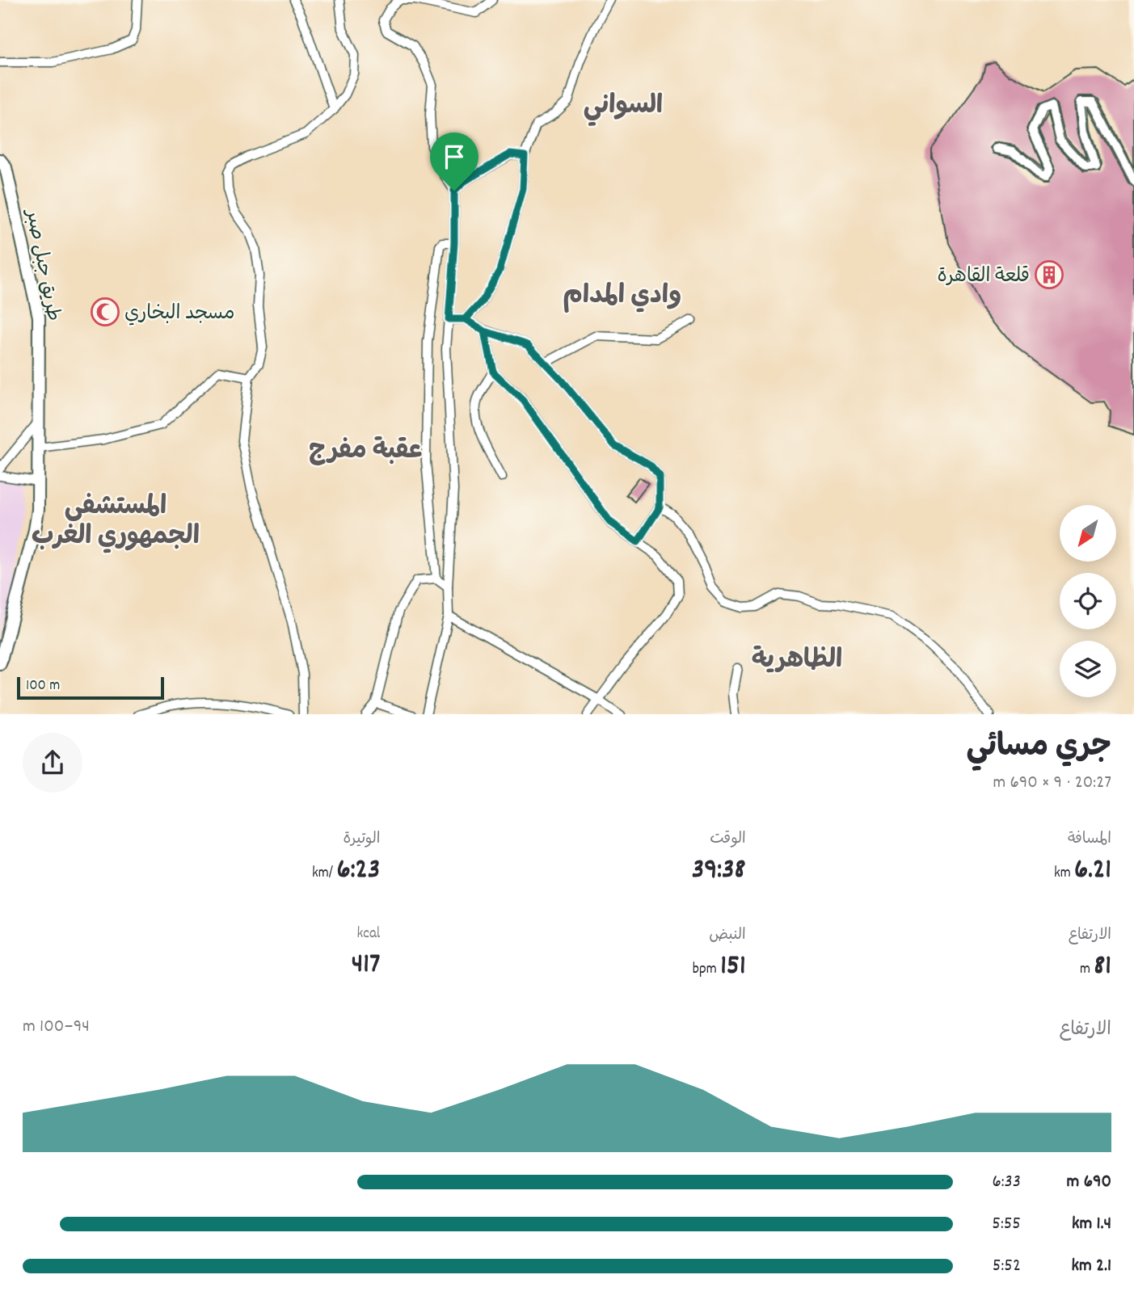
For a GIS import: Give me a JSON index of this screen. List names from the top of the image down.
{
  "streets": {
    "street": ["طريق جبل صبر"]
  },
  "districts": [
    "السواني",
    "وادي المدام",
    "عقبة مفرج",
    "المستشفى الجمهوري الغرب",
    "الظاهرية"
  ],
  "places": {
    "building": ["قلعة القاهرة"],
    "mosque": ["مسجد البخاري"]
  },
  "scale_bar": "100 m",
  "north": "bottom left",
  "page": {
    "scale": "100 m",
    "heading": ["جري مسائي", "20:27 · 9 × 690 m"],
    "stats": [
      ["المسافة", "6.21 km"],
      ["الوقت", "39:38"],
      ["الوتيرة", "6:23 /km"],
      ["الارتفاع", "81 m"],
      ["النبض", "151 bpm"],
      ["kcal", "417"]
    ],
    "chart": ["الارتفاع", "94–100 m"],
    "list": [
      {
        "name": "690 m",
        "note": "6:33"
      },
      {
        "name": "1.4 km",
        "note": "5:55"
      },
      {
        "name": "2.1 km",
        "note": "5:52"
      }
    ]
  }
}
